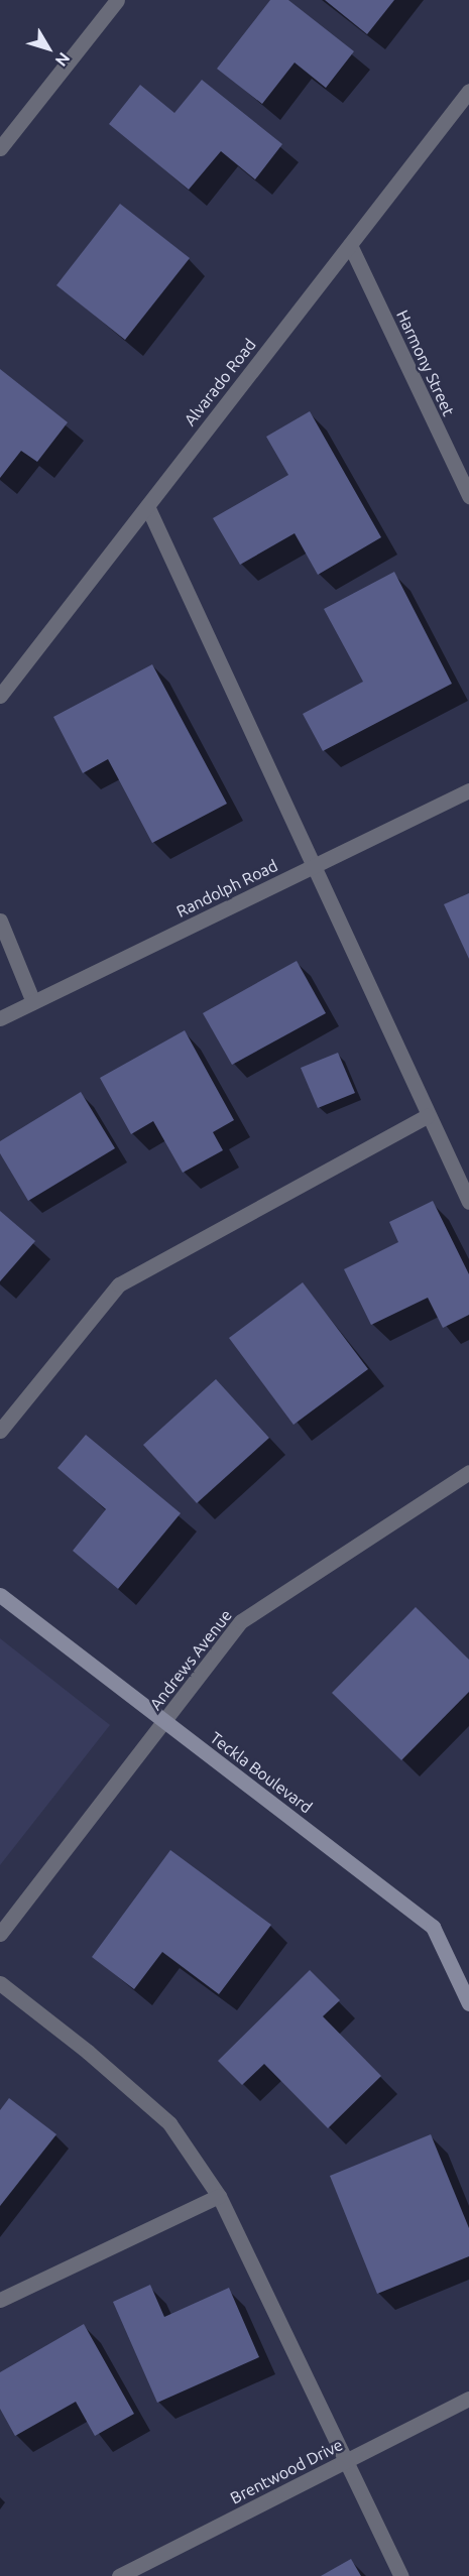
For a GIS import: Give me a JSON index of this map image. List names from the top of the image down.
{
  "streets": {
    "main road": ["Teckla Boulevard"],
    "street": [
      "Harmony Street",
      "Alvarado Road",
      "Randolph Road",
      "Andrews Avenue",
      "Brentwood Drive"
    ]
  },
  "crossings": [
    ["Harmony Street", "Alvarado Road"],
    ["Andrews Avenue", "Teckla Boulevard"]
  ],
  "north": "bottom right"
}
